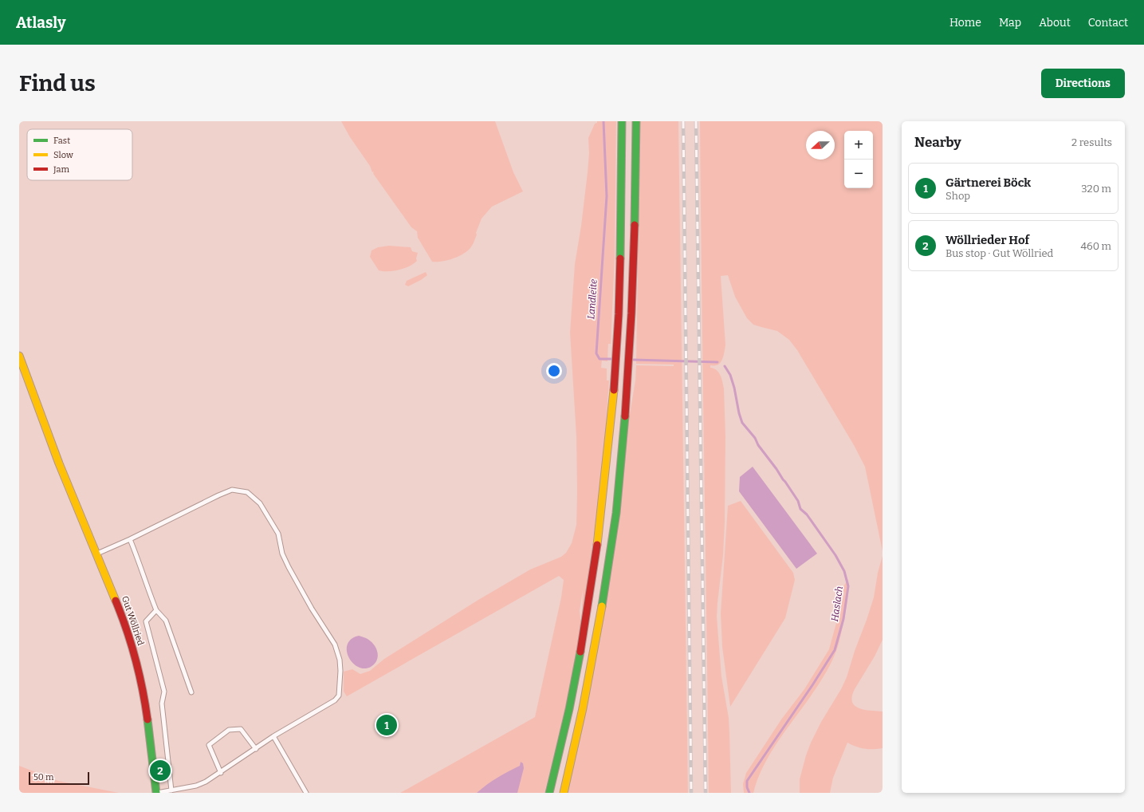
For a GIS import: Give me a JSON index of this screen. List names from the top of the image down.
{
  "streets": {
    "main road": ["Gut Wöllried"]
  },
  "water": ["Landleite", "Haslach"],
  "legend": ["Fast", "Slow", "Jam"],
  "scale_bar": "50 m",
  "north": "left",
  "page": {
    "header": "Atlasly",
    "nav": [
      "Home",
      "Map",
      "About",
      "Contact"
    ],
    "buttons": "Directions",
    "title": "Find us",
    "heading": ["Nearby", "2 results"],
    "map_buttons": ["+", "−"],
    "list": [
      {
        "mark": "1",
        "name": "Gärtnerei Böck",
        "note": "Shop",
        "value": "320 m"
      },
      {
        "mark": "2",
        "name": "Wöllrieder Hof",
        "note": "Bus stop · Gut Wöllried",
        "value": "460 m"
      }
    ],
    "pins": ["1", "2"],
    "scale": "50 m"
  }
}
